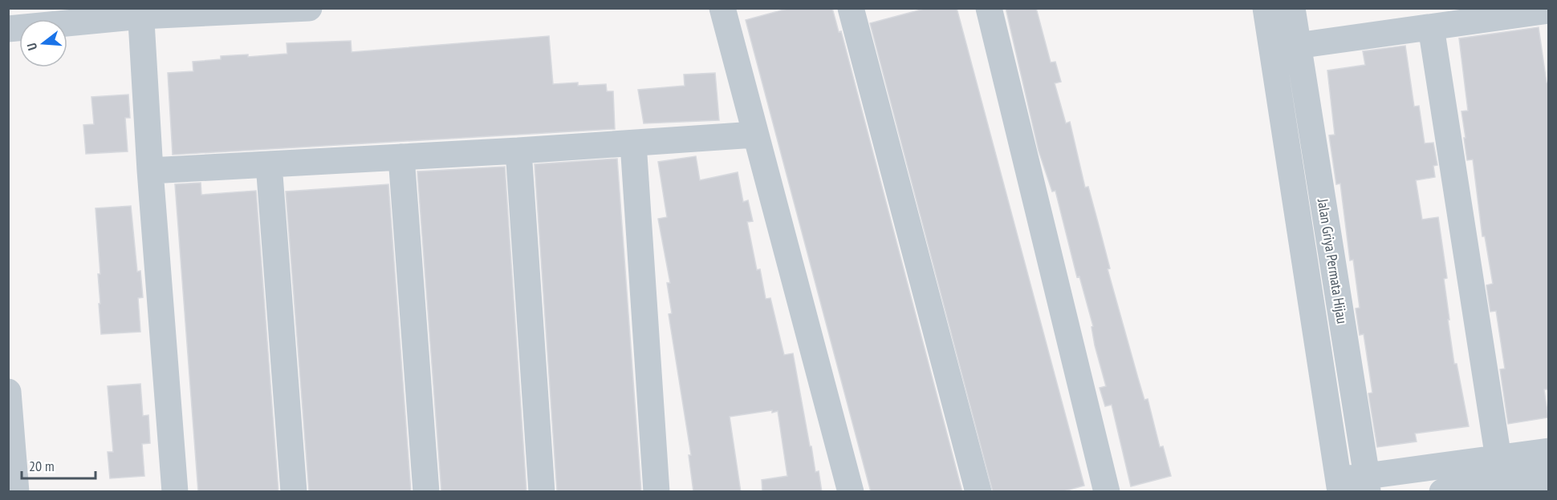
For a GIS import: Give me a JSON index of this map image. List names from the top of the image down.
{
  "streets": {
    "street": ["Jalan Griya Permata Hijau"]
  },
  "scale_bar": "20 m",
  "north": "left"
}
